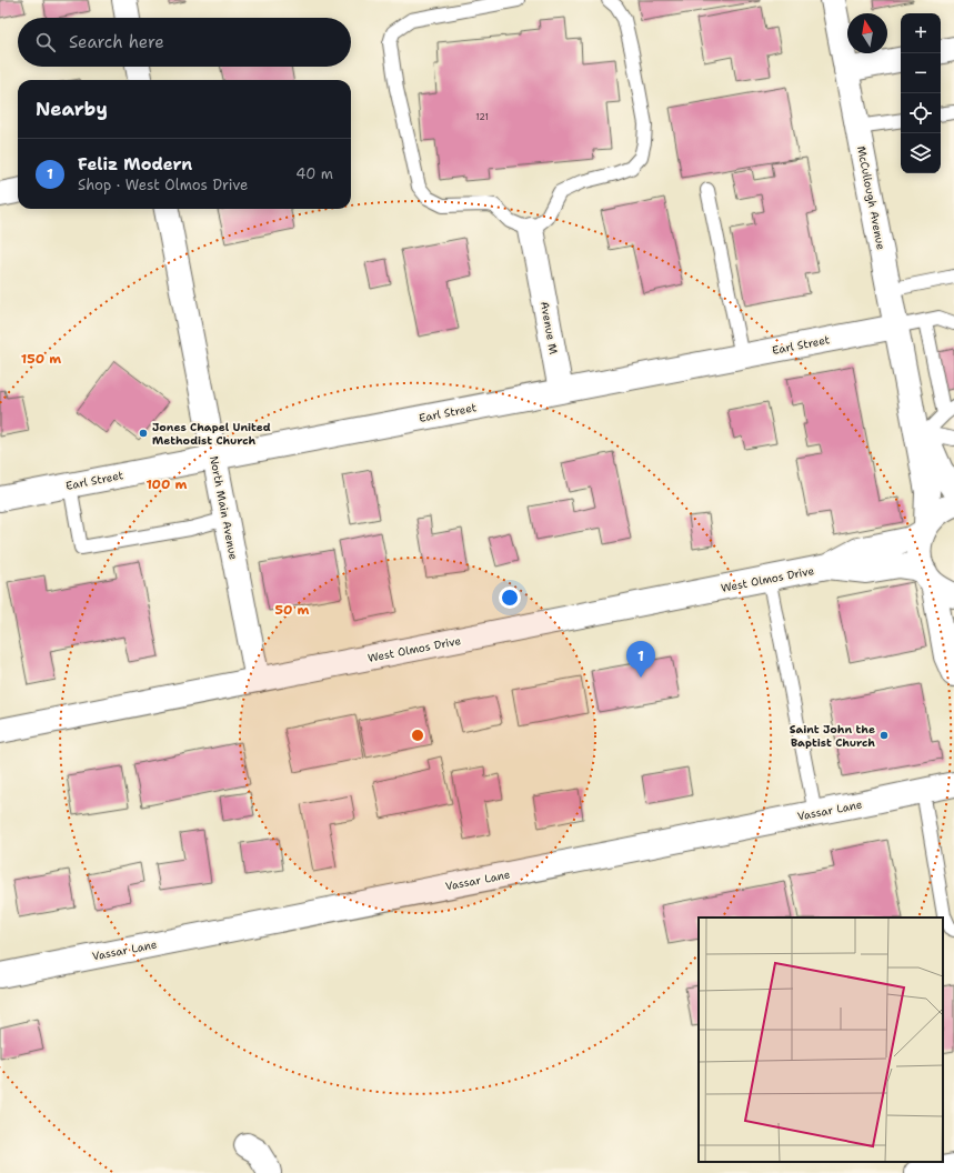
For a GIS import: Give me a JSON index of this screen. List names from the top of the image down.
{
  "streets": {
    "street": [
      "McCullough Avenue",
      "Avenue M",
      "Earl Street",
      "North Main Avenue",
      "West Olmos Drive",
      "Vassar Lane"
    ]
  },
  "crossings": [
    ["McCullough Avenue", "Earl Street"],
    ["McCullough Avenue", "West Olmos Drive"],
    ["Avenue M", "Earl Street"],
    ["Earl Street", "North Main Avenue"],
    ["North Main Avenue", "West Olmos Drive"]
  ],
  "places": ["Jones Chapel United Methodist Church", "Saint John the Baptist Church"],
  "house_numbers": ["121"],
  "north": "top",
  "page": {
    "map_buttons": ["+", "−"],
    "search": "Search here",
    "heading": "Nearby",
    "list": [
      {
        "mark": "1",
        "name": "Feliz Modern",
        "note": "Shop · West Olmos Drive",
        "value": "40 m"
      }
    ],
    "pins": "1"
  },
  "rings": ["150 m", "100 m", "50 m"]
}
